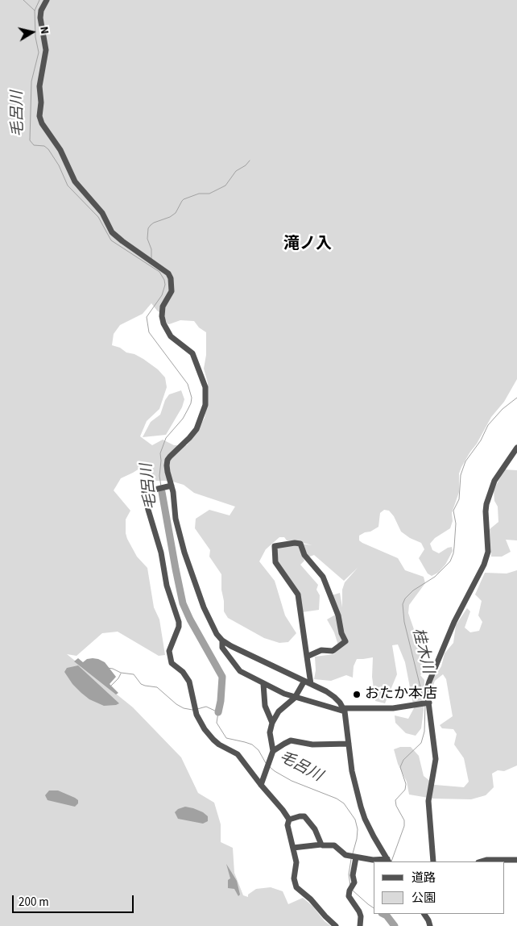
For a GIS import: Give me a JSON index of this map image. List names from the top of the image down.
{
  "districts": ["滝ノ入"],
  "water": ["毛呂川", "桂木川"],
  "places": ["おたか本店"],
  "legend": ["道路", "公園"],
  "scale_bar": "200 m",
  "north": "right"
}
